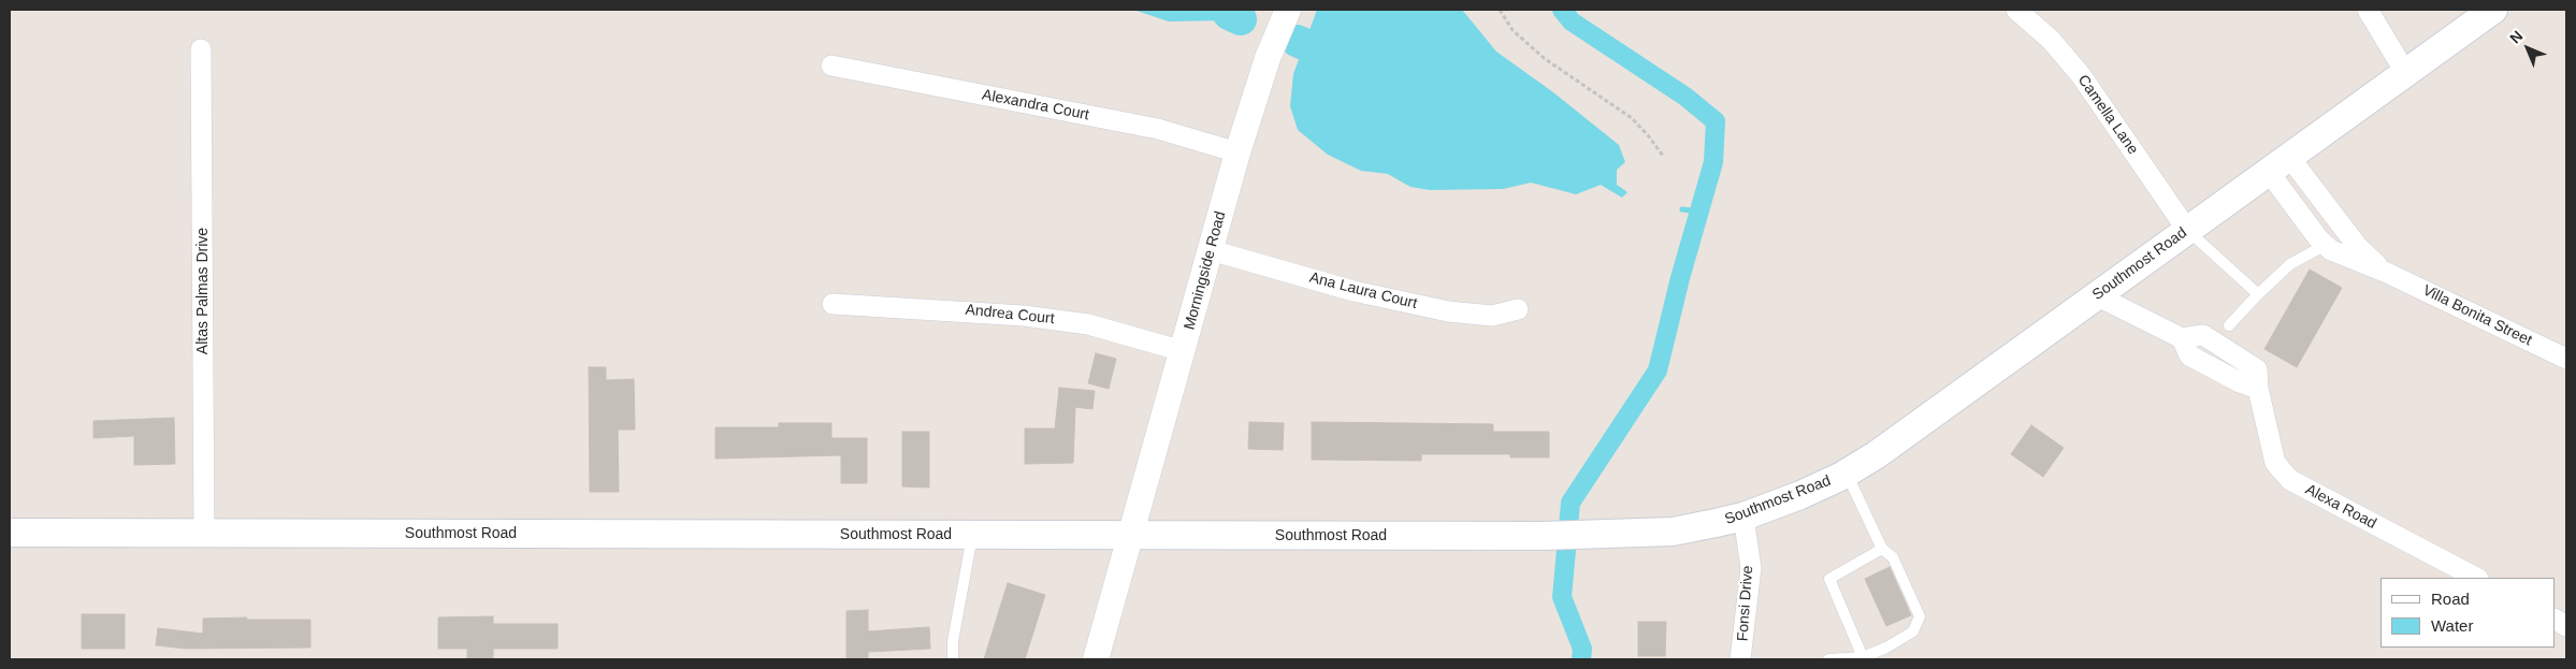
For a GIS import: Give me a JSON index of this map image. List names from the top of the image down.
{
  "streets": {
    "main road": ["Southmost Road"],
    "street": [
      "Alexandra Court",
      "Camella Lane",
      "Morningside Road",
      "Altas Palmas Drive",
      "Ana Laura Court",
      "Andrea Court",
      "Villa Bonita Street",
      "Alexa Road",
      "Fonsi Drive"
    ]
  },
  "crossings": [
    ["Alexandra Court", "Morningside Road"],
    ["Camella Lane", "Southmost Road"],
    ["Southmost Road", "Morningside Road"],
    ["Southmost Road", "Altas Palmas Drive"],
    ["Southmost Road", "Villa Bonita Street"],
    ["Southmost Road", "Alexa Road"],
    ["Southmost Road", "Fonsi Drive"],
    ["Morningside Road", "Ana Laura Court"],
    ["Morningside Road", "Andrea Court"]
  ],
  "legend": ["Road", "Water"],
  "north": "top left"
}
